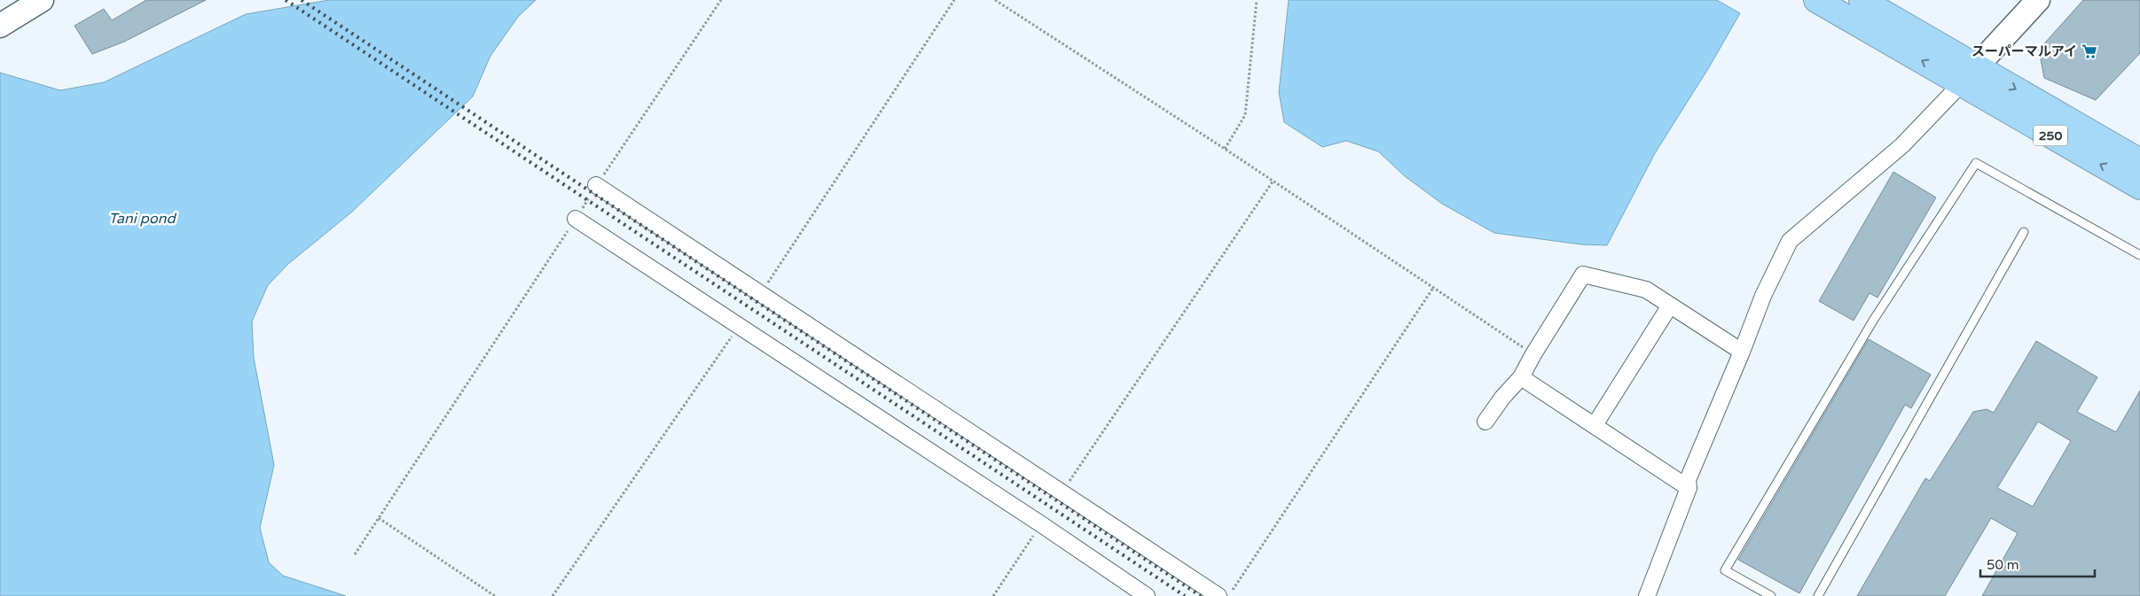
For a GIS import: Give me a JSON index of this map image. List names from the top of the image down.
{
  "streets": {
    "highway": ["250"]
  },
  "water": ["Tani pond"],
  "places": {
    "supermarket": ["スーパーマルアイ"]
  },
  "scale_bar": "50 m"
}
